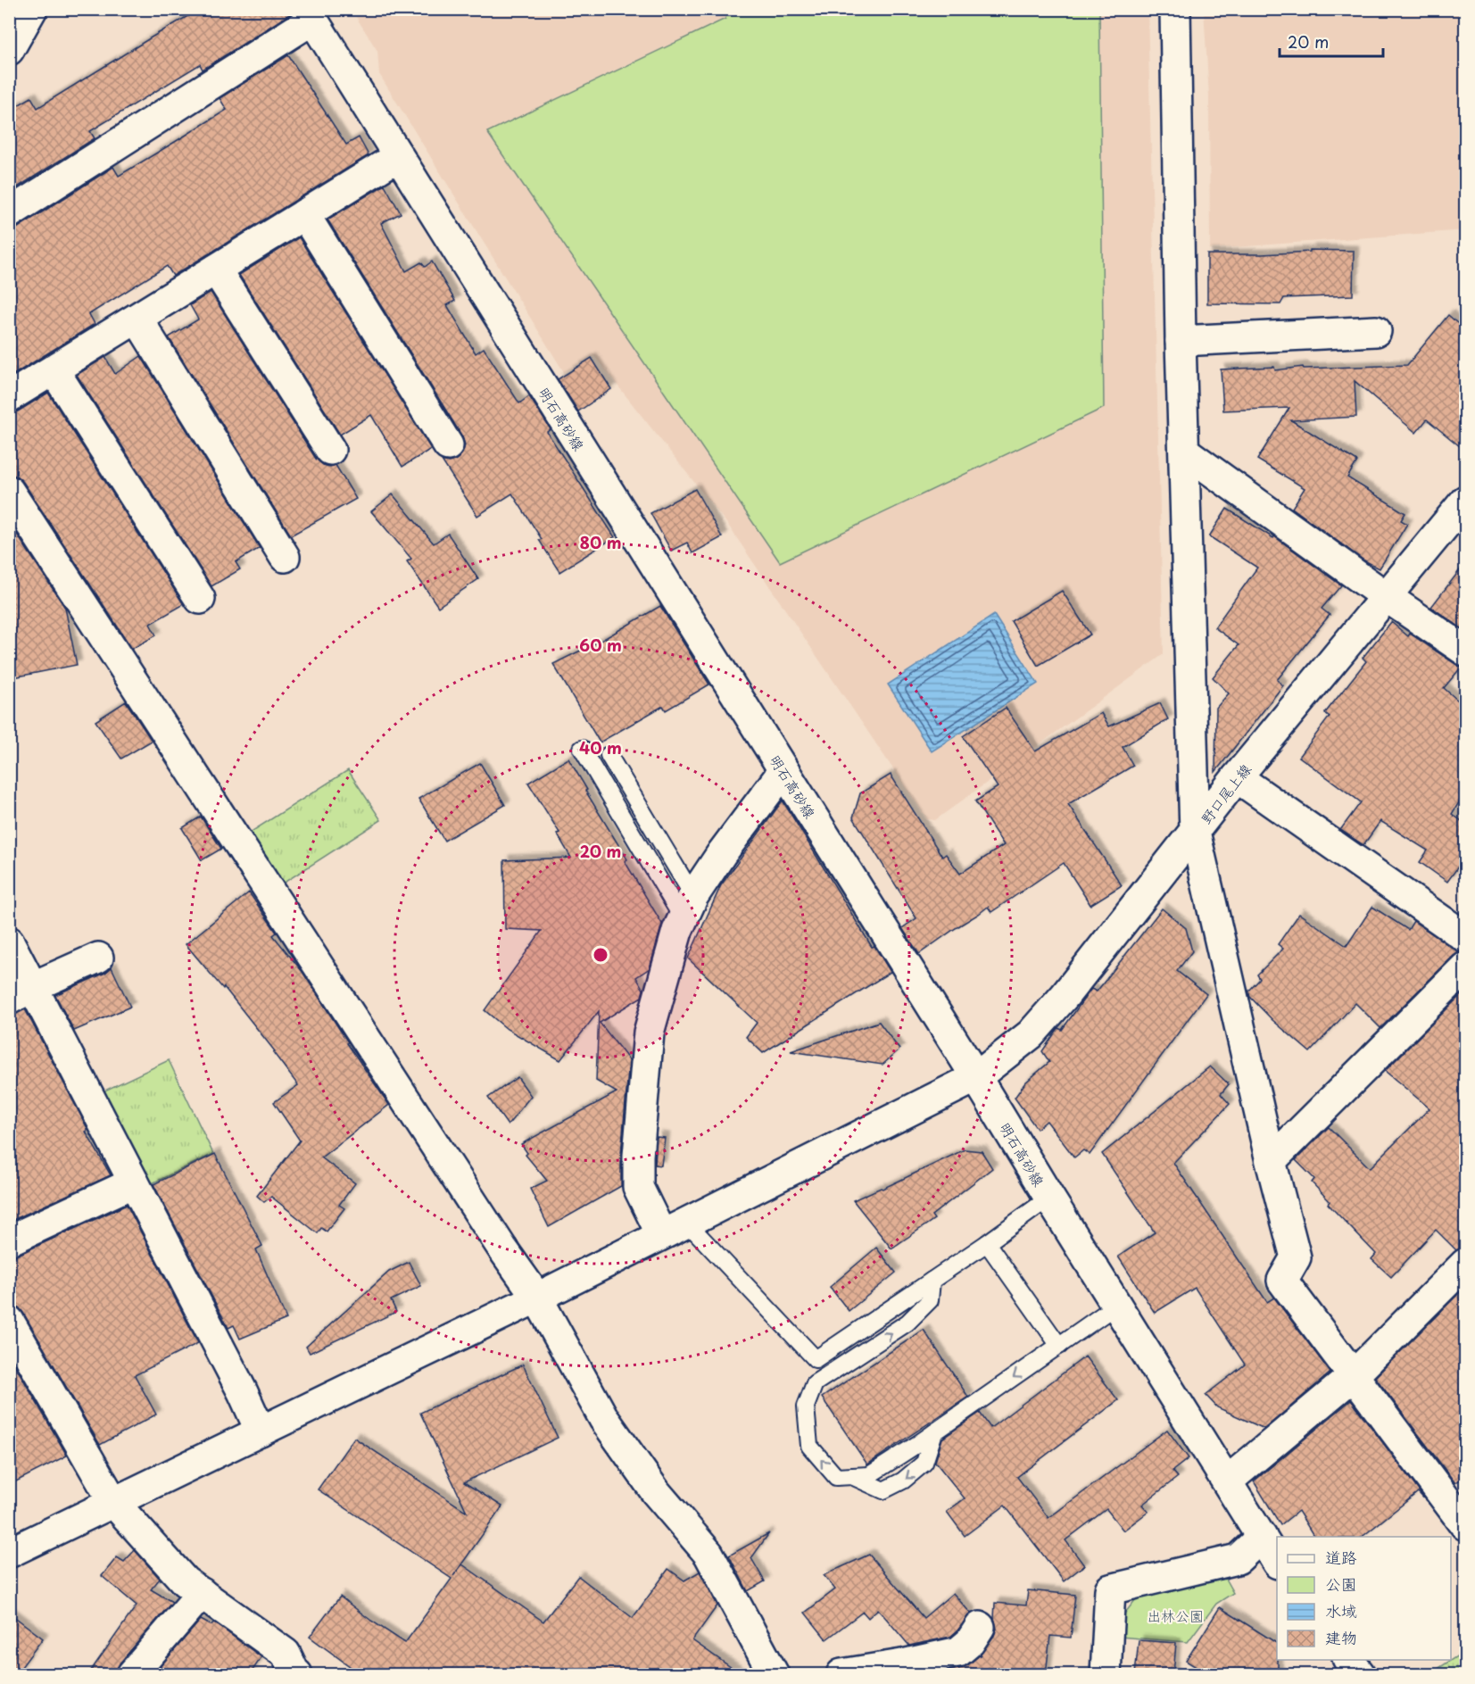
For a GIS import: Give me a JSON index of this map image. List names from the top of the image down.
{
  "streets": {
    "street": ["明石高砂線", "野口尾上線"]
  },
  "crossings": [
    ["明石高砂線", "野口尾上線"]
  ],
  "parks": ["出林公園"],
  "legend": [
    "道路",
    "公園",
    "水域",
    "建物"
  ],
  "scale_bar": "20 m",
  "rings": [
    "80 m",
    "60 m",
    "40 m",
    "20 m"
  ]
}
